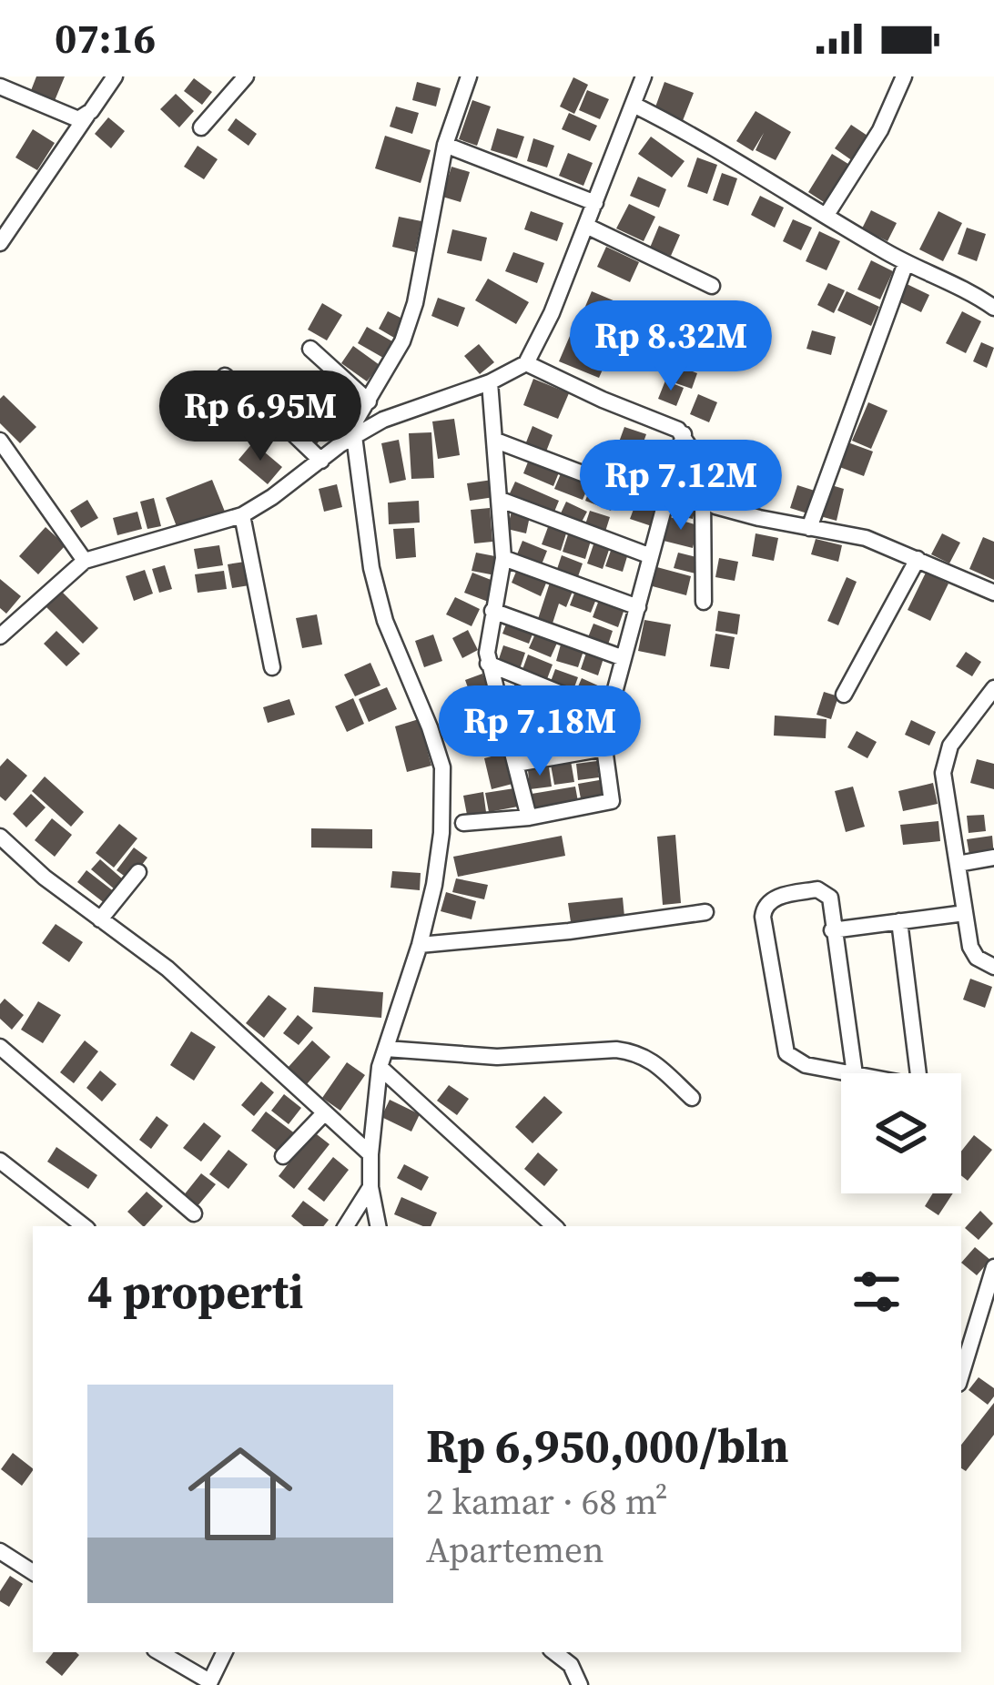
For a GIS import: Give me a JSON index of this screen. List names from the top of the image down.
{
  "page": {
    "status": "07:16",
    "price": [
      "Rp 8.32M",
      "Rp 6.95M",
      "Rp 7.12M",
      "Rp 7.18M"
    ],
    "heading": "4 properti",
    "list": [
      {
        "name": "Rp 6,950,000/bln",
        "note": "2 kamar · 68 m² · Apartemen"
      }
    ]
  }
}
